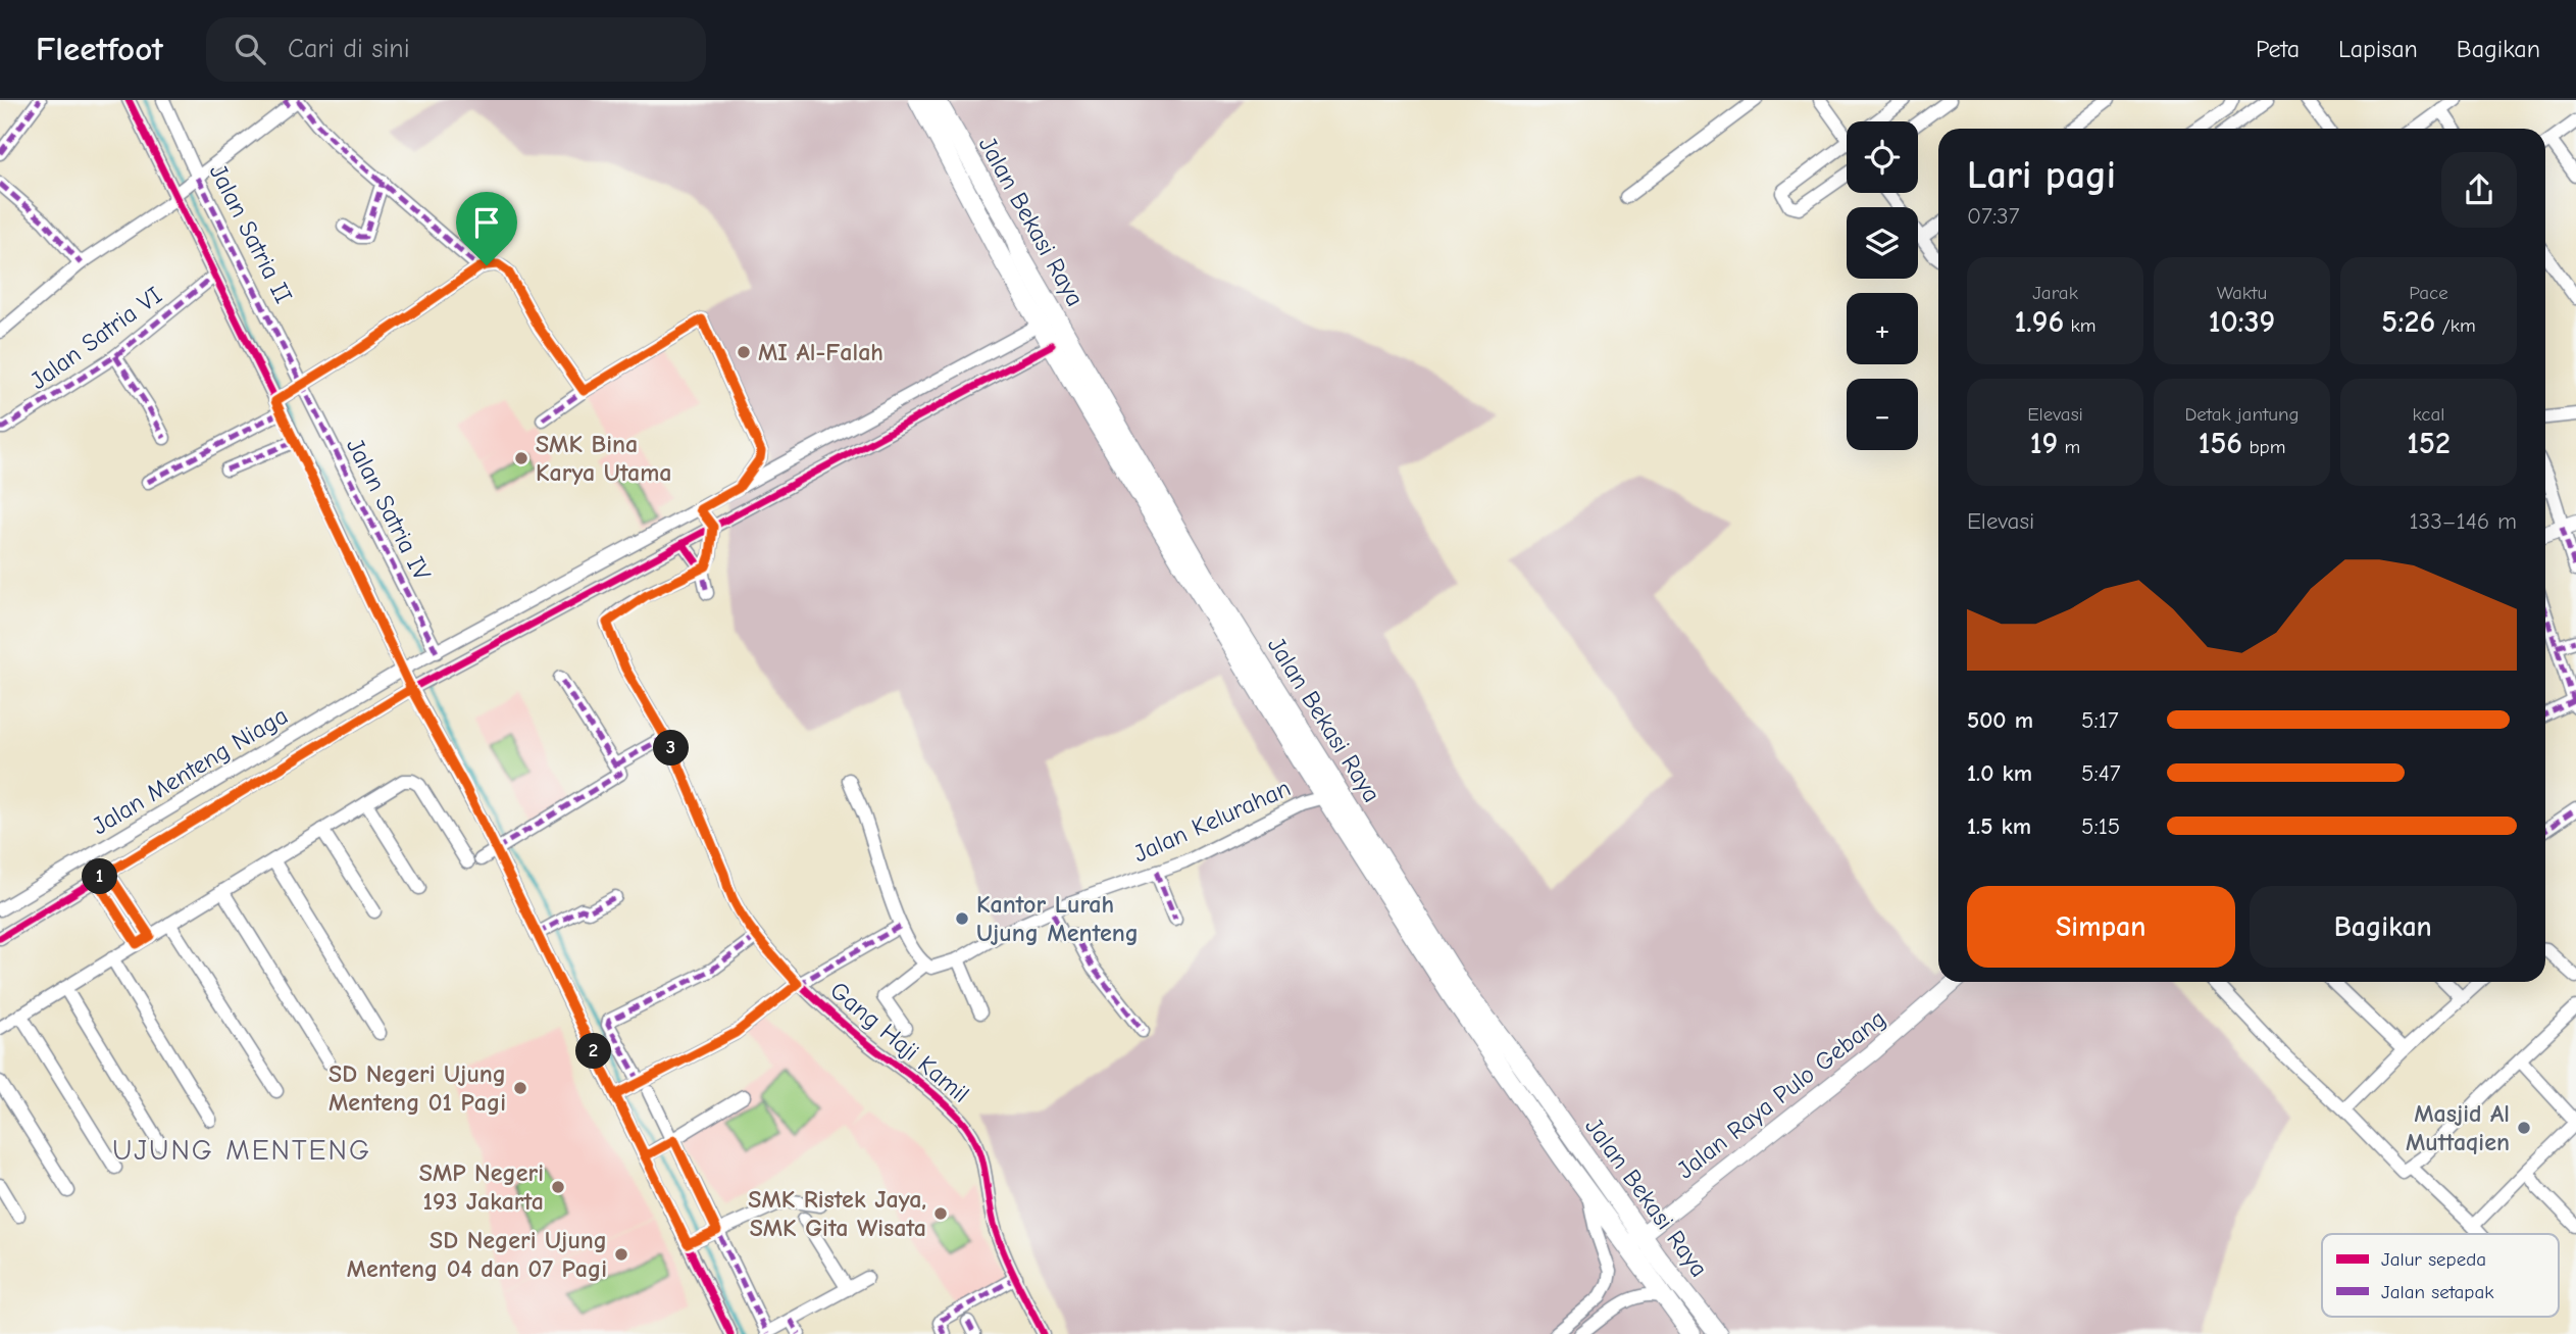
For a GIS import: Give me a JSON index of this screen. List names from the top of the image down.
{
  "streets": {
    "highway": ["Jalan Bekasi Raya"],
    "main road": ["Jalan Raya Pulo Gebang"],
    "street": [
      "Jalan Satria II",
      "Jalan Satria VI",
      "Jalan Satria IV",
      "Jalan Menteng Niaga",
      "Jalan Kelurahan",
      "Gang Haji Kamil"
    ]
  },
  "crossings": [
    ["Jalan Bekasi Raya", "Jalan Menteng Niaga"],
    ["Jalan Bekasi Raya", "Jalan Kelurahan"],
    ["Jalan Bekasi Raya", "Jalan Raya Pulo Gebang"],
    ["Jalan Satria II", "Jalan Satria IV"],
    ["Jalan Satria IV", "Jalan Menteng Niaga"]
  ],
  "districts": ["UJUNG MENTENG"],
  "places": [
    "MI Al-Falah",
    "SMK Bina Karya Utama",
    "Kantor Lurah Ujung Menteng",
    "SD Negeri Ujung Menteng 01 Pagi",
    "Masjid Al Muttaqien",
    "SMP Negeri 193 Jakarta",
    "SMK Ristek Jaya, SMK Gita Wisata",
    "SD Negeri Ujung Menteng 04 dan 07 Pagi"
  ],
  "legend": ["Jalur sepeda", "Jalan setapak"],
  "page": {
    "header": "Fleetfoot",
    "search": "Cari di sini",
    "nav": ["Peta", "Lapisan", "Bagikan"],
    "map_buttons": ["+", "−"],
    "heading": ["Lari pagi", "07:37"],
    "stats": [
      ["Jarak", "1.96 km"],
      ["Waktu", "10:39"],
      ["Pace", "5:26 /km"],
      ["Elevasi", "19 m"],
      ["Detak jantung", "156 bpm"],
      ["kcal", "152"]
    ],
    "chart": ["Elevasi", "133–146 m"],
    "list": [
      {
        "name": "500 m",
        "note": "5:17"
      },
      {
        "name": "1.0 km",
        "note": "5:47"
      },
      {
        "name": "1.5 km",
        "note": "5:15"
      }
    ],
    "pins": ["3", "1", "2"],
    "buttons": ["Simpan", "Bagikan"]
  }
}
